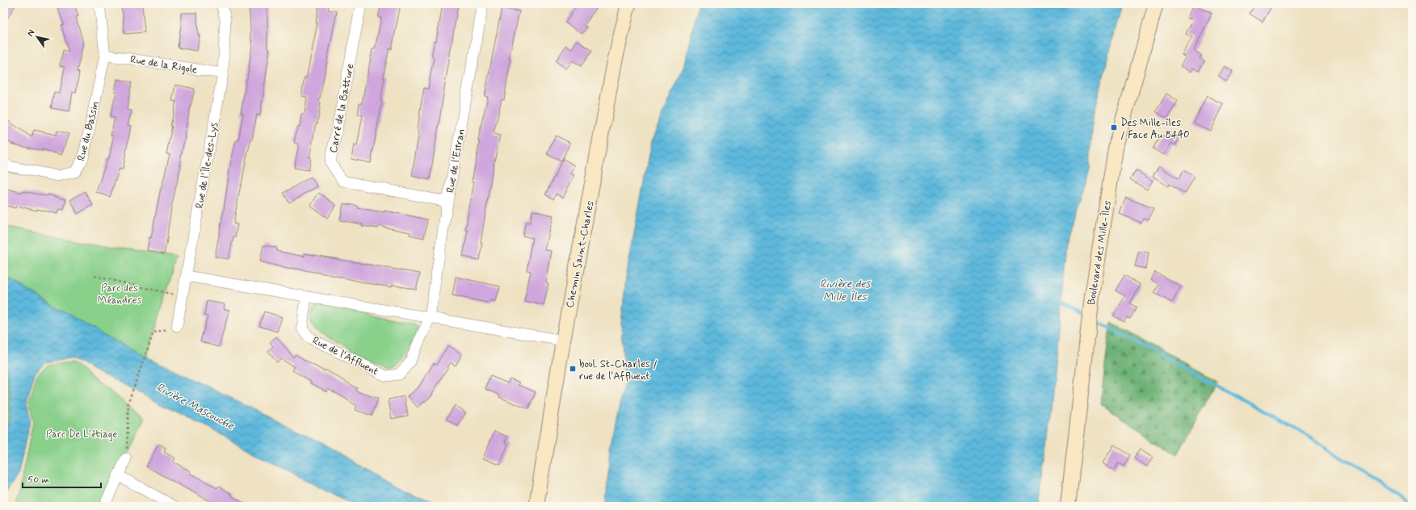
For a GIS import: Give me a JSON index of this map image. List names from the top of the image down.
{
  "streets": {
    "main road": ["Boulevard des Mille-Îles", "Chemin Saint-Charles"],
    "street": [
      "Rue de la Rigole",
      "Carré de la Batture",
      "Rue du Bassin",
      "Rue de l'Estran",
      "Rue de l'Île-des-Lys",
      "Rue de l'Affluent"
    ]
  },
  "crossings": [
    ["Rue de la Rigole", "Rue du Bassin"],
    ["Rue de la Rigole", "Rue de l'Île-des-Lys"],
    ["Carré de la Batture", "Rue de l'Estran"],
    ["Rue de l'Estran", "Rue de l'Affluent"]
  ],
  "water": ["Rivière des Mille Îles", "Rivière Mascouche"],
  "parks": ["Parc des Méandres", "Parc De L'étiage"],
  "places": {
    "transit": ["Des Mille-îles / Face Au 8440", "boul. St-Charles / rue de l'Affluent"]
  },
  "scale_bar": "50 m",
  "north": "top left"
}
